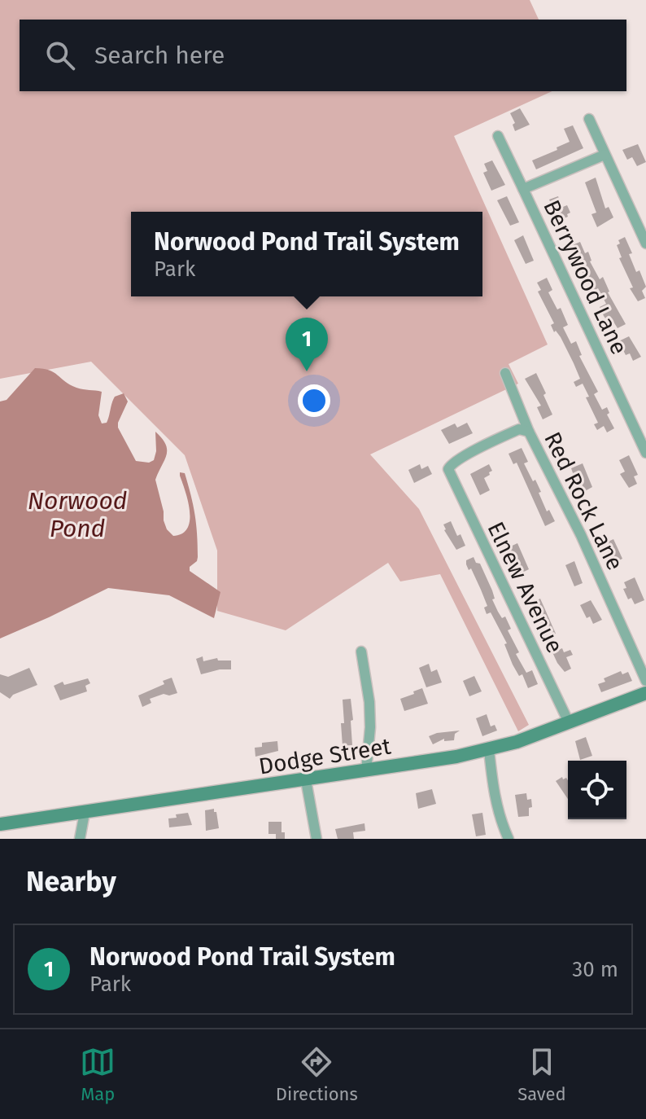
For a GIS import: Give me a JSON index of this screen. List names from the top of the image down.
{
  "streets": {
    "main road": ["Dodge Street"],
    "street": ["Berrywood Lane", "Red Rock Lane", "Elnew Avenue"]
  },
  "crossings": [
    ["Red Rock Lane", "Elnew Avenue"],
    ["Elnew Avenue", "Dodge Street"]
  ],
  "water": ["Norwood Pond"],
  "page": {
    "search": "Search here",
    "popup": ["Norwood Pond Trail System", "Park"],
    "pins": "1",
    "heading": "Nearby",
    "list": [
      {
        "mark": "1",
        "name": "Norwood Pond Trail System",
        "note": "Park",
        "value": "30 m"
      }
    ],
    "nav": ["Map", "Directions", "Saved"]
  }
}
